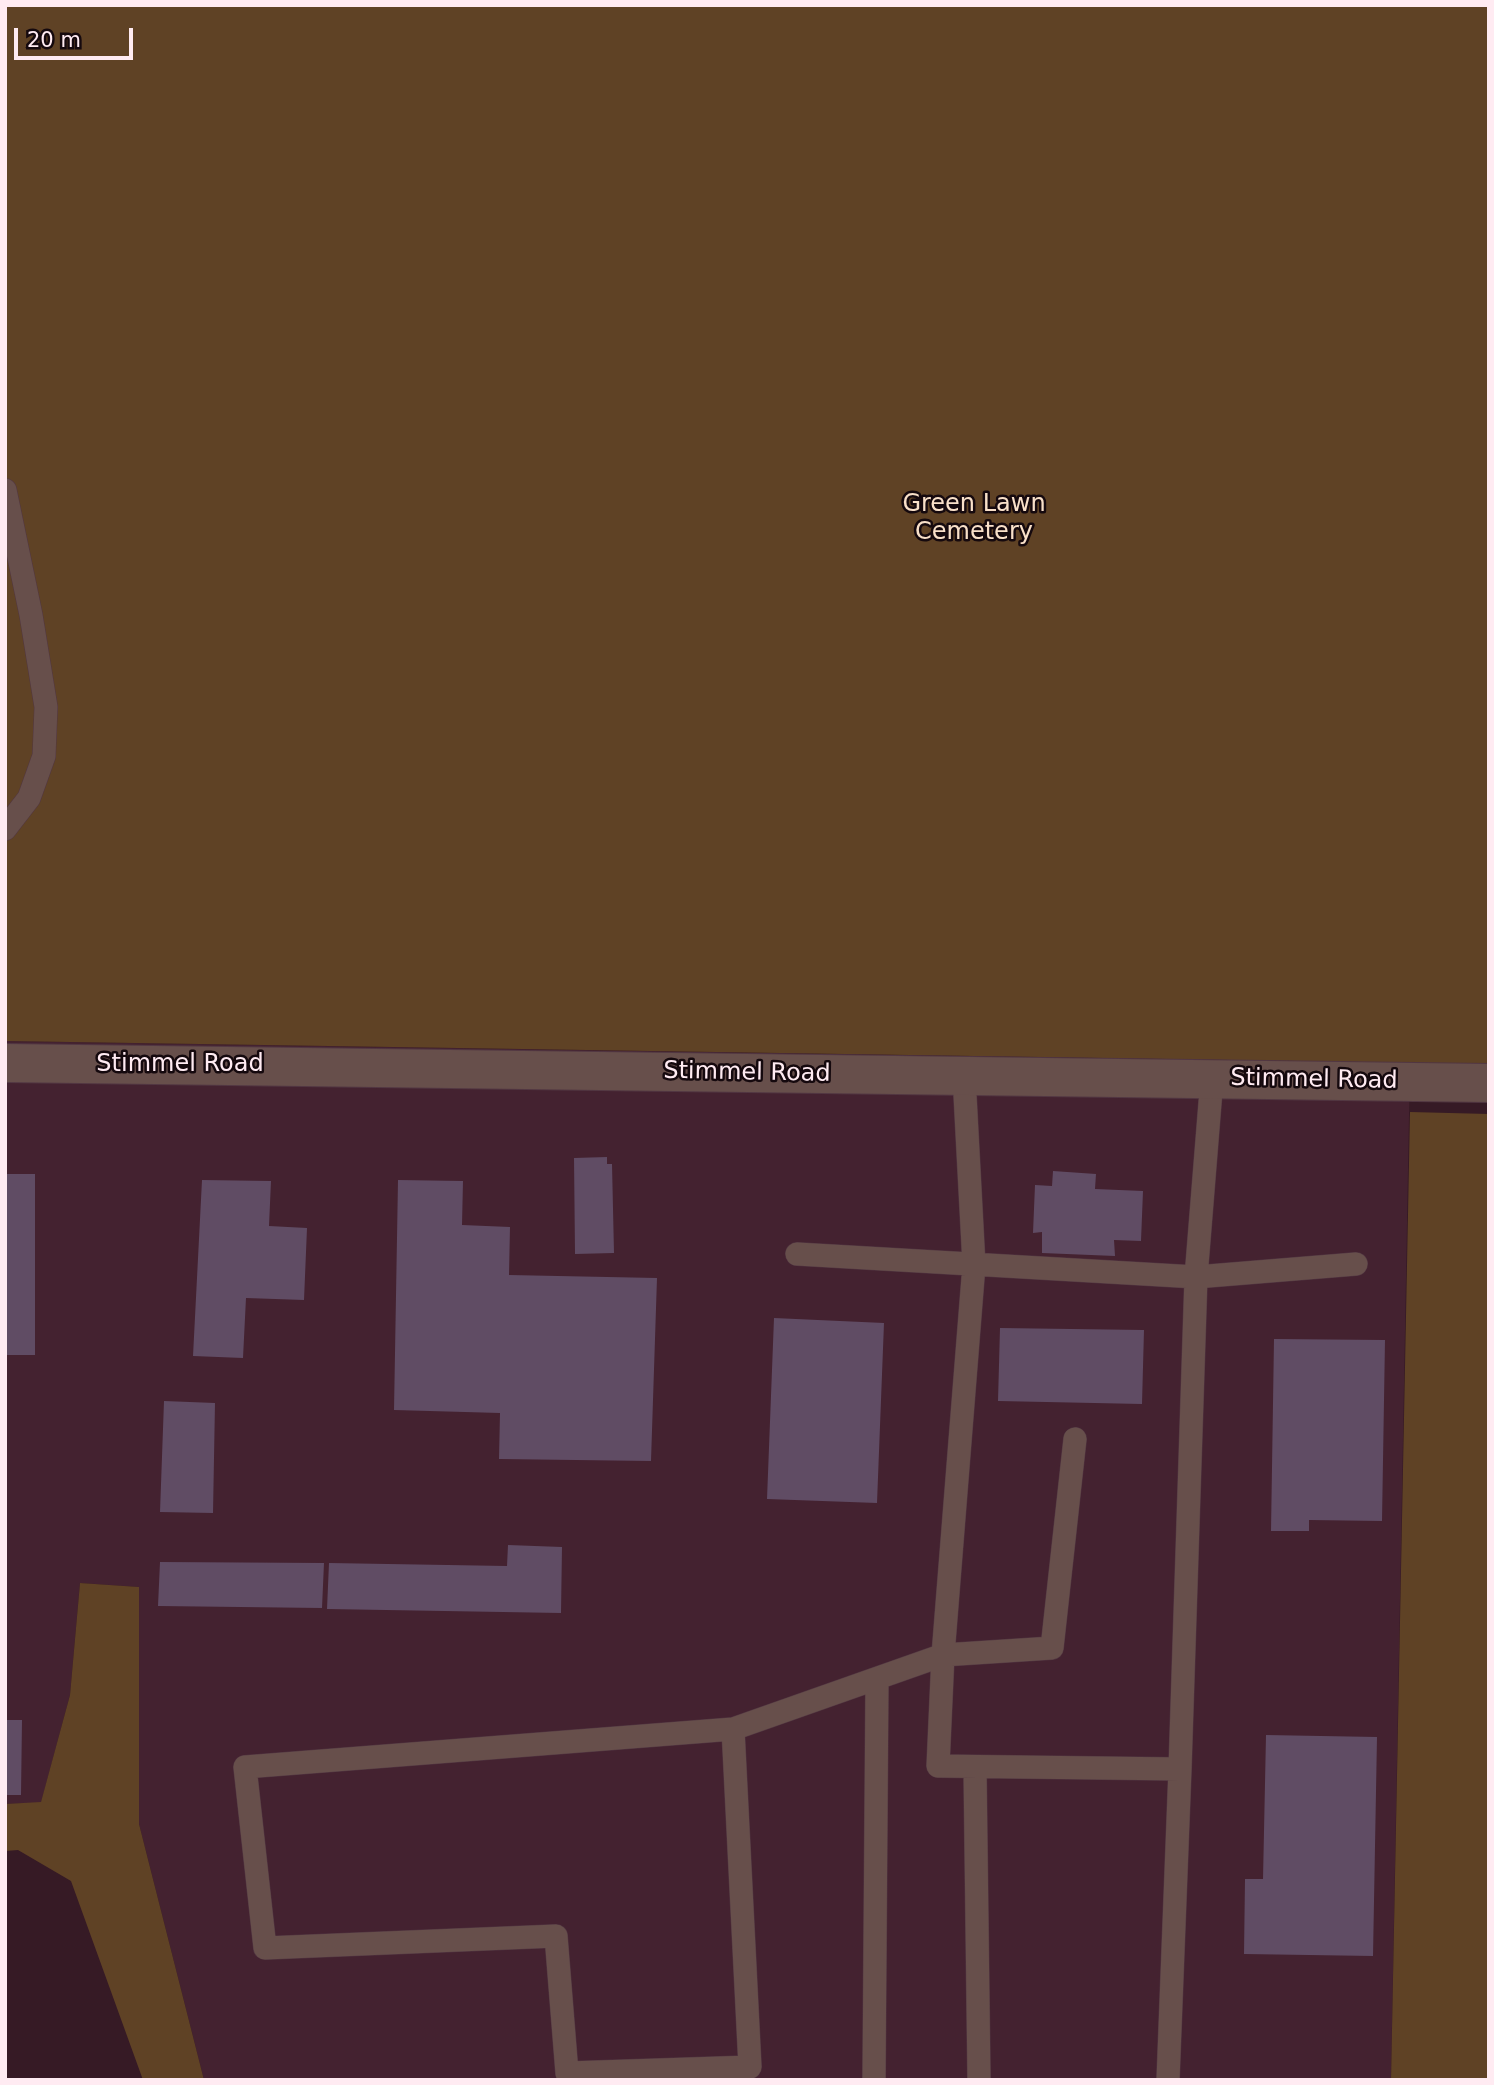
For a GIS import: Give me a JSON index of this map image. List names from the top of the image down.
{
  "streets": {
    "street": ["Stimmel Road"]
  },
  "parks": ["Green Lawn Cemetery"],
  "scale_bar": "20 m"
}
